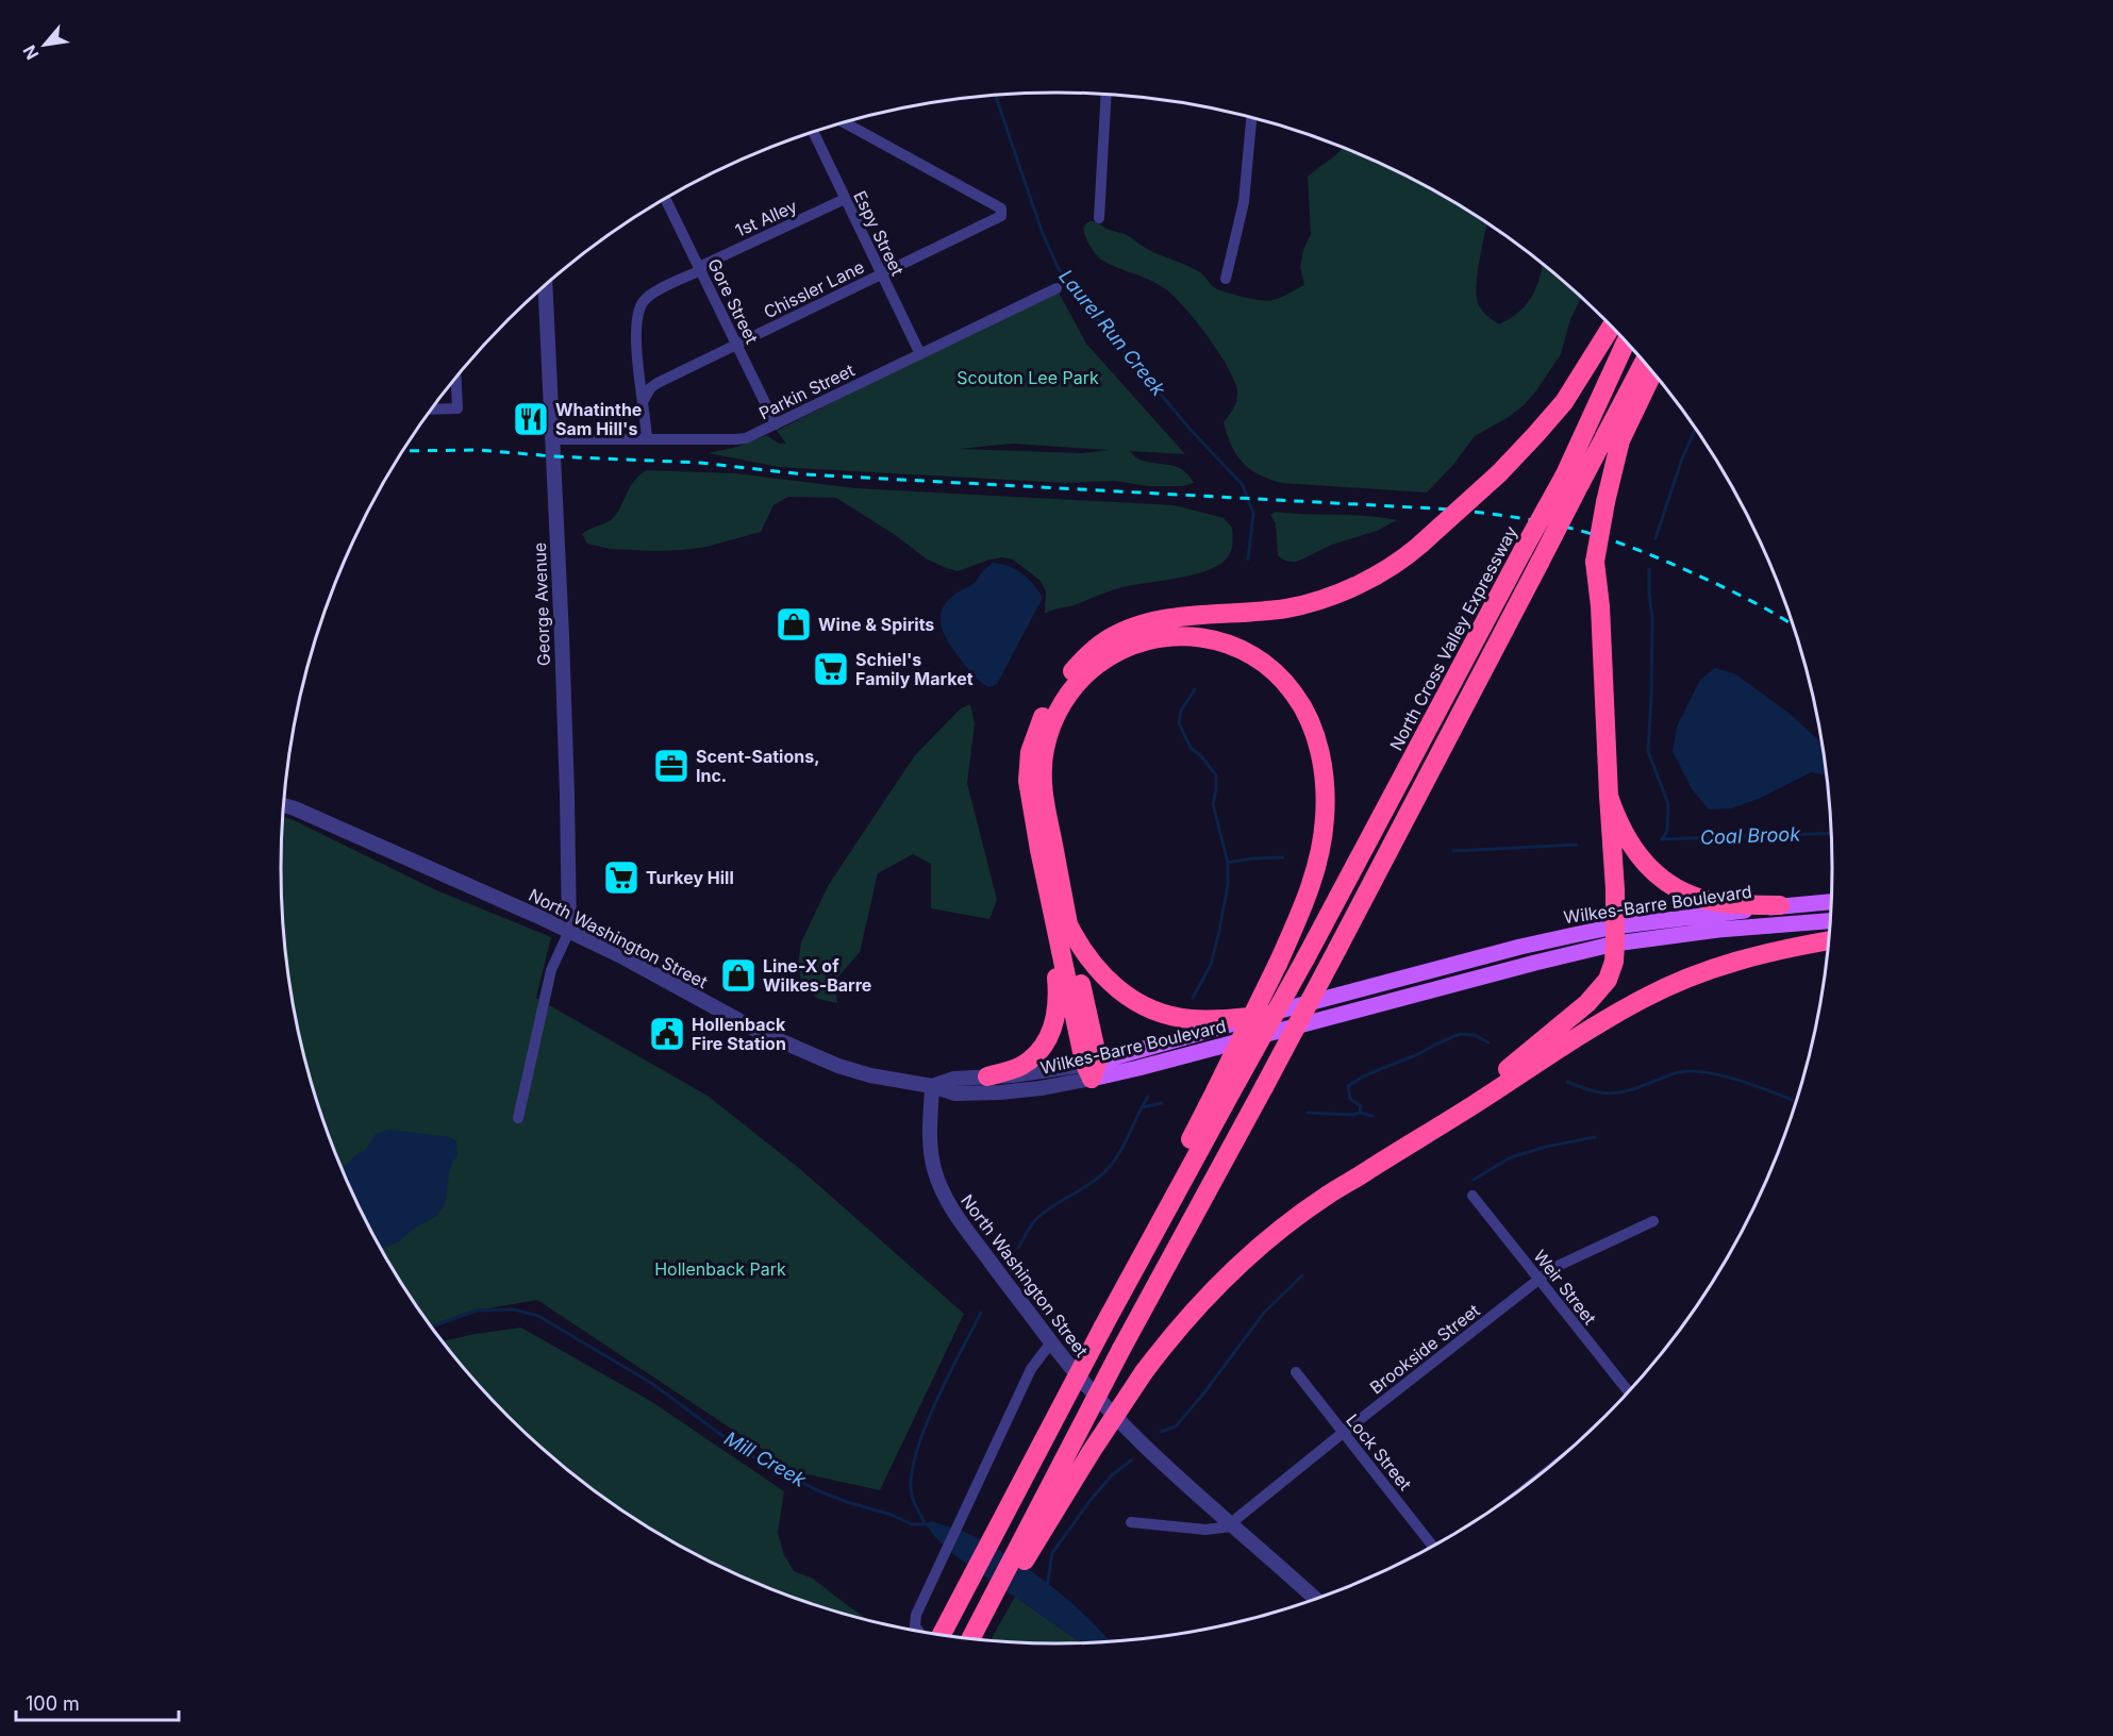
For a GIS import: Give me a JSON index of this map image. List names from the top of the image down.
{
  "streets": {
    "highway": ["North Cross Valley Expressway"],
    "main road": ["Wilkes-Barre Boulevard"],
    "street": [
      "1st Alley",
      "Espy Street",
      "Chissler Lane",
      "Gore Street",
      "Parkin Street",
      "George Avenue",
      "North Washington Street",
      "Weir Street",
      "Brookside Street",
      "Lock Street"
    ]
  },
  "crossings": [
    ["1st Alley", "Espy Street"],
    ["1st Alley", "Chissler Lane"],
    ["1st Alley", "Gore Street"],
    ["1st Alley", "Parkin Street"],
    ["Espy Street", "Chissler Lane"],
    ["Espy Street", "Parkin Street"],
    ["Chissler Lane", "Gore Street"],
    ["Gore Street", "Parkin Street"],
    ["Parkin Street", "George Avenue"],
    ["George Avenue", "North Washington Street"],
    ["Wilkes-Barre Boulevard", "North Washington Street"],
    ["North Washington Street", "Brookside Street"],
    ["Weir Street", "Brookside Street"],
    ["Brookside Street", "Lock Street"]
  ],
  "water": ["Laurel Run Creek", "Coal Brook", "Mill Creek"],
  "parks": ["Scouton Lee Park", "Hollenback Park"],
  "places": {
    "restaurant": ["Whatinthe Sam Hill's"],
    "shop": ["Wine & Spirits", "Line-X of Wilkes-Barre"],
    "supermarket": ["Schiel's Family Market", "Turkey Hill"],
    "office": ["Scent-Sations, Inc."],
    "public building": ["Hollenback Fire Station"]
  },
  "scale_bar": "100 m",
  "north": "bottom left"
}
